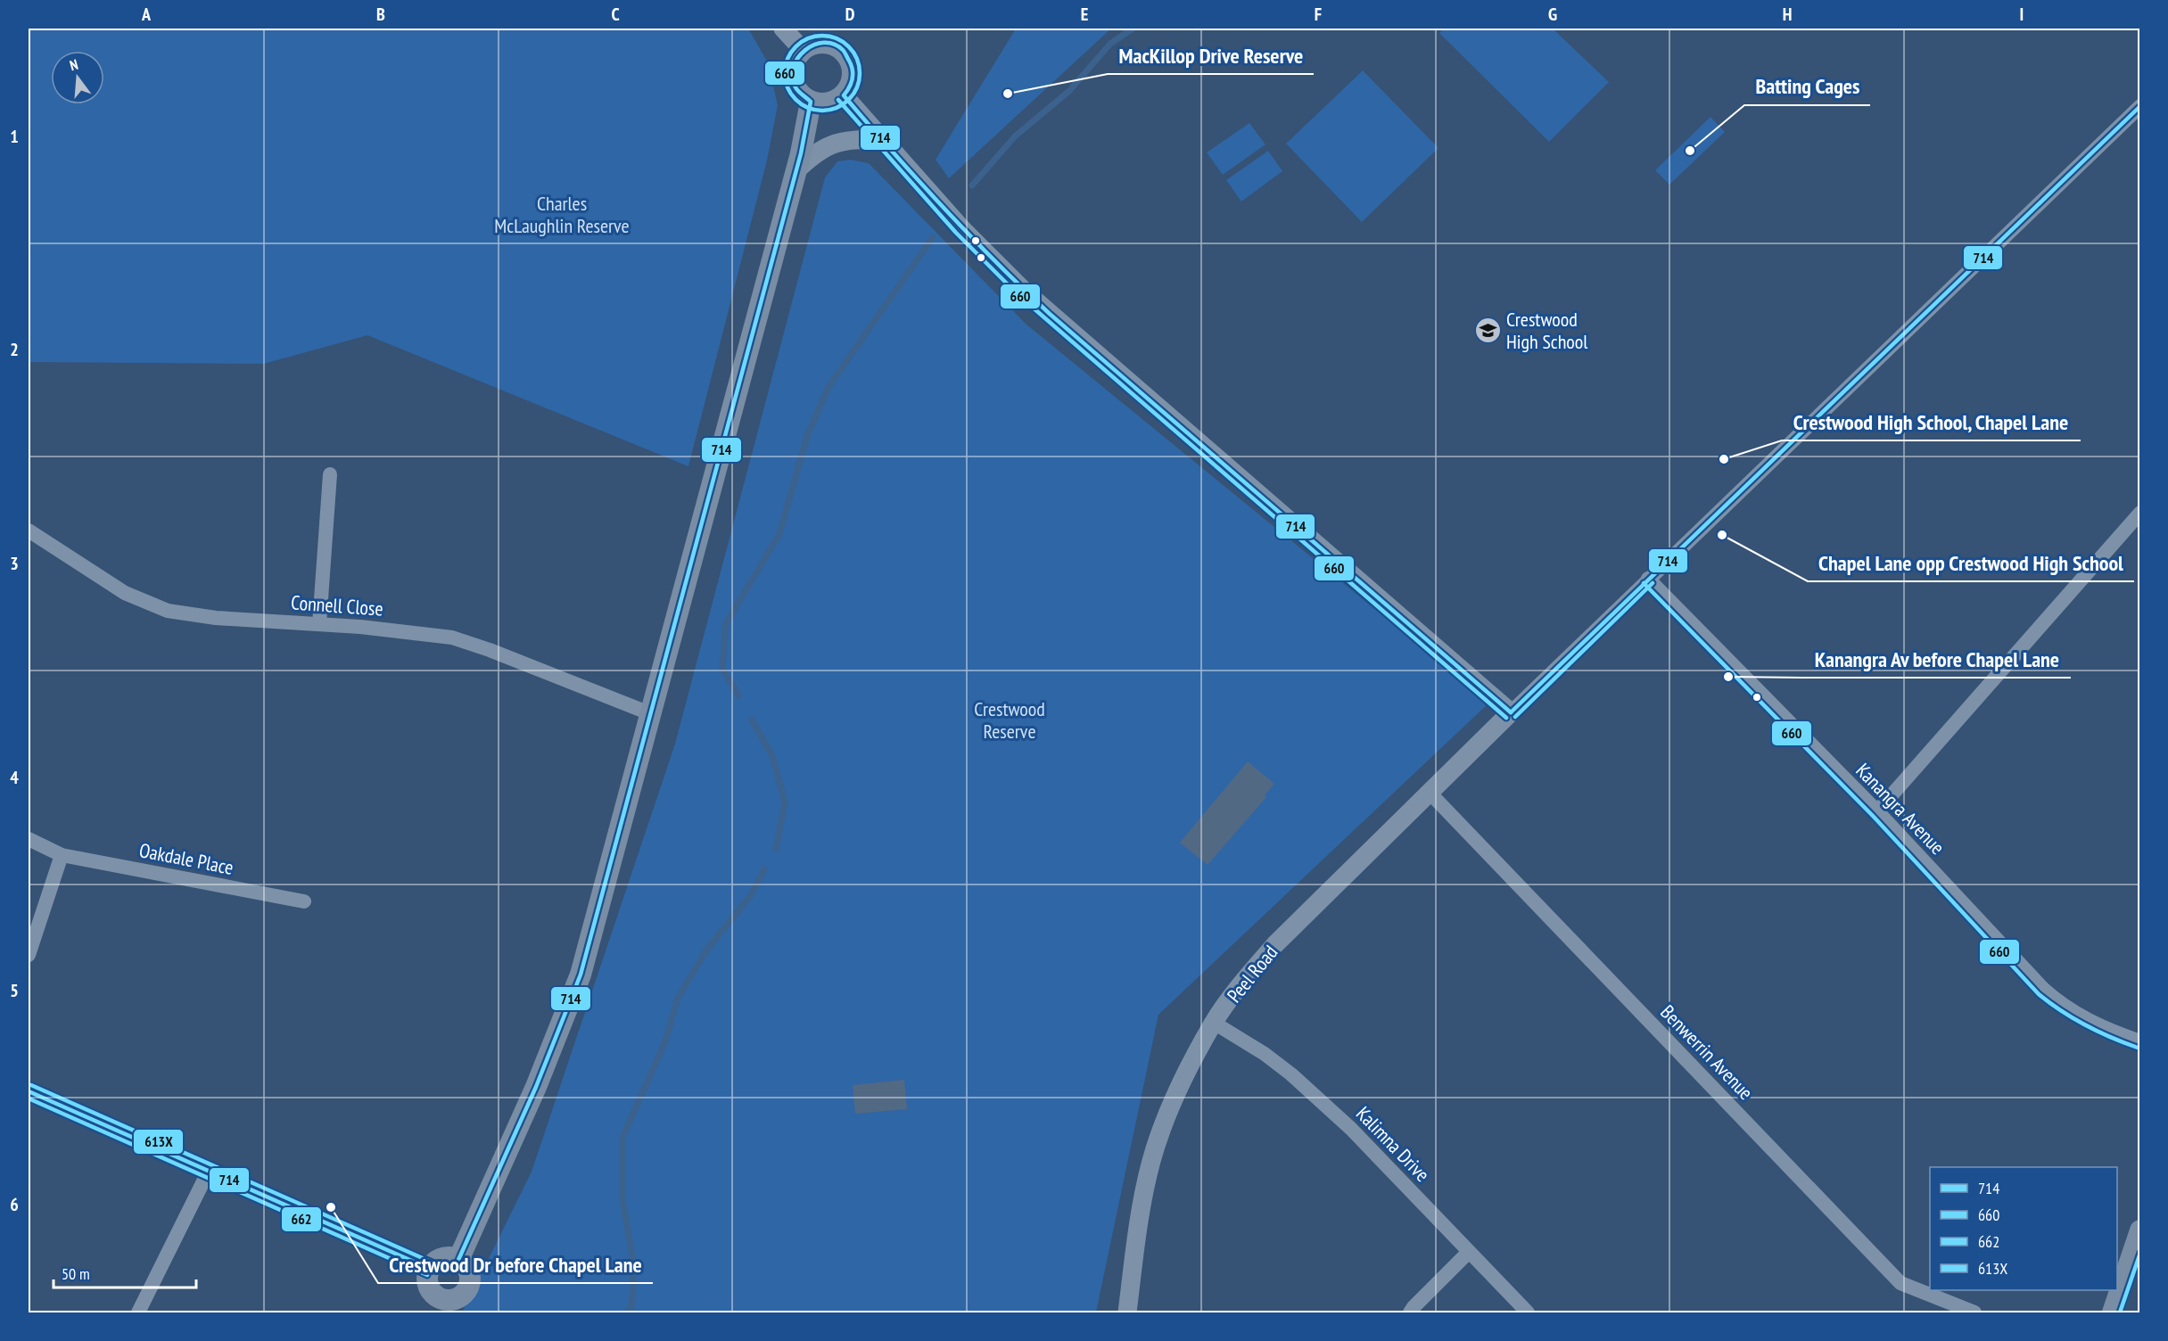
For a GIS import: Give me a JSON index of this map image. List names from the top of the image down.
{
  "streets": {
    "street": [
      "Connell Close",
      "Kanangra Avenue",
      "Oakdale Place",
      "Peel Road",
      "Benwerrin Avenue",
      "Kalimna Drive"
    ]
  },
  "crossings": [
    ["Peel Road", "Benwerrin Avenue"],
    ["Peel Road", "Kalimna Drive"]
  ],
  "parks": ["Charles McLaughlin Reserve", "Crestwood Reserve"],
  "places": {
    "other": [
      "MacKillop Drive Reserve",
      "Batting Cages",
      "Crestwood High School, Chapel Lane",
      "Chapel Lane opp Crestwood High School",
      "Kanangra Av before Chapel Lane",
      "Crestwood Dr before Chapel Lane"
    ],
    "school or university": ["Crestwood High School"]
  },
  "lines": [
    "transit line 660",
    "transit line 714",
    "transit line 613X",
    "transit line 662"
  ],
  "legend": [
    "714",
    "660",
    "662",
    "613X"
  ],
  "scale_bar": "50 m",
  "north": "top",
  "grid": {
    "columns": [
      "A",
      "B",
      "C",
      "D",
      "E",
      "F",
      "G",
      "H",
      "I"
    ],
    "rows": [
      "1",
      "2",
      "3",
      "4",
      "5",
      "6"
    ]
  }
}
